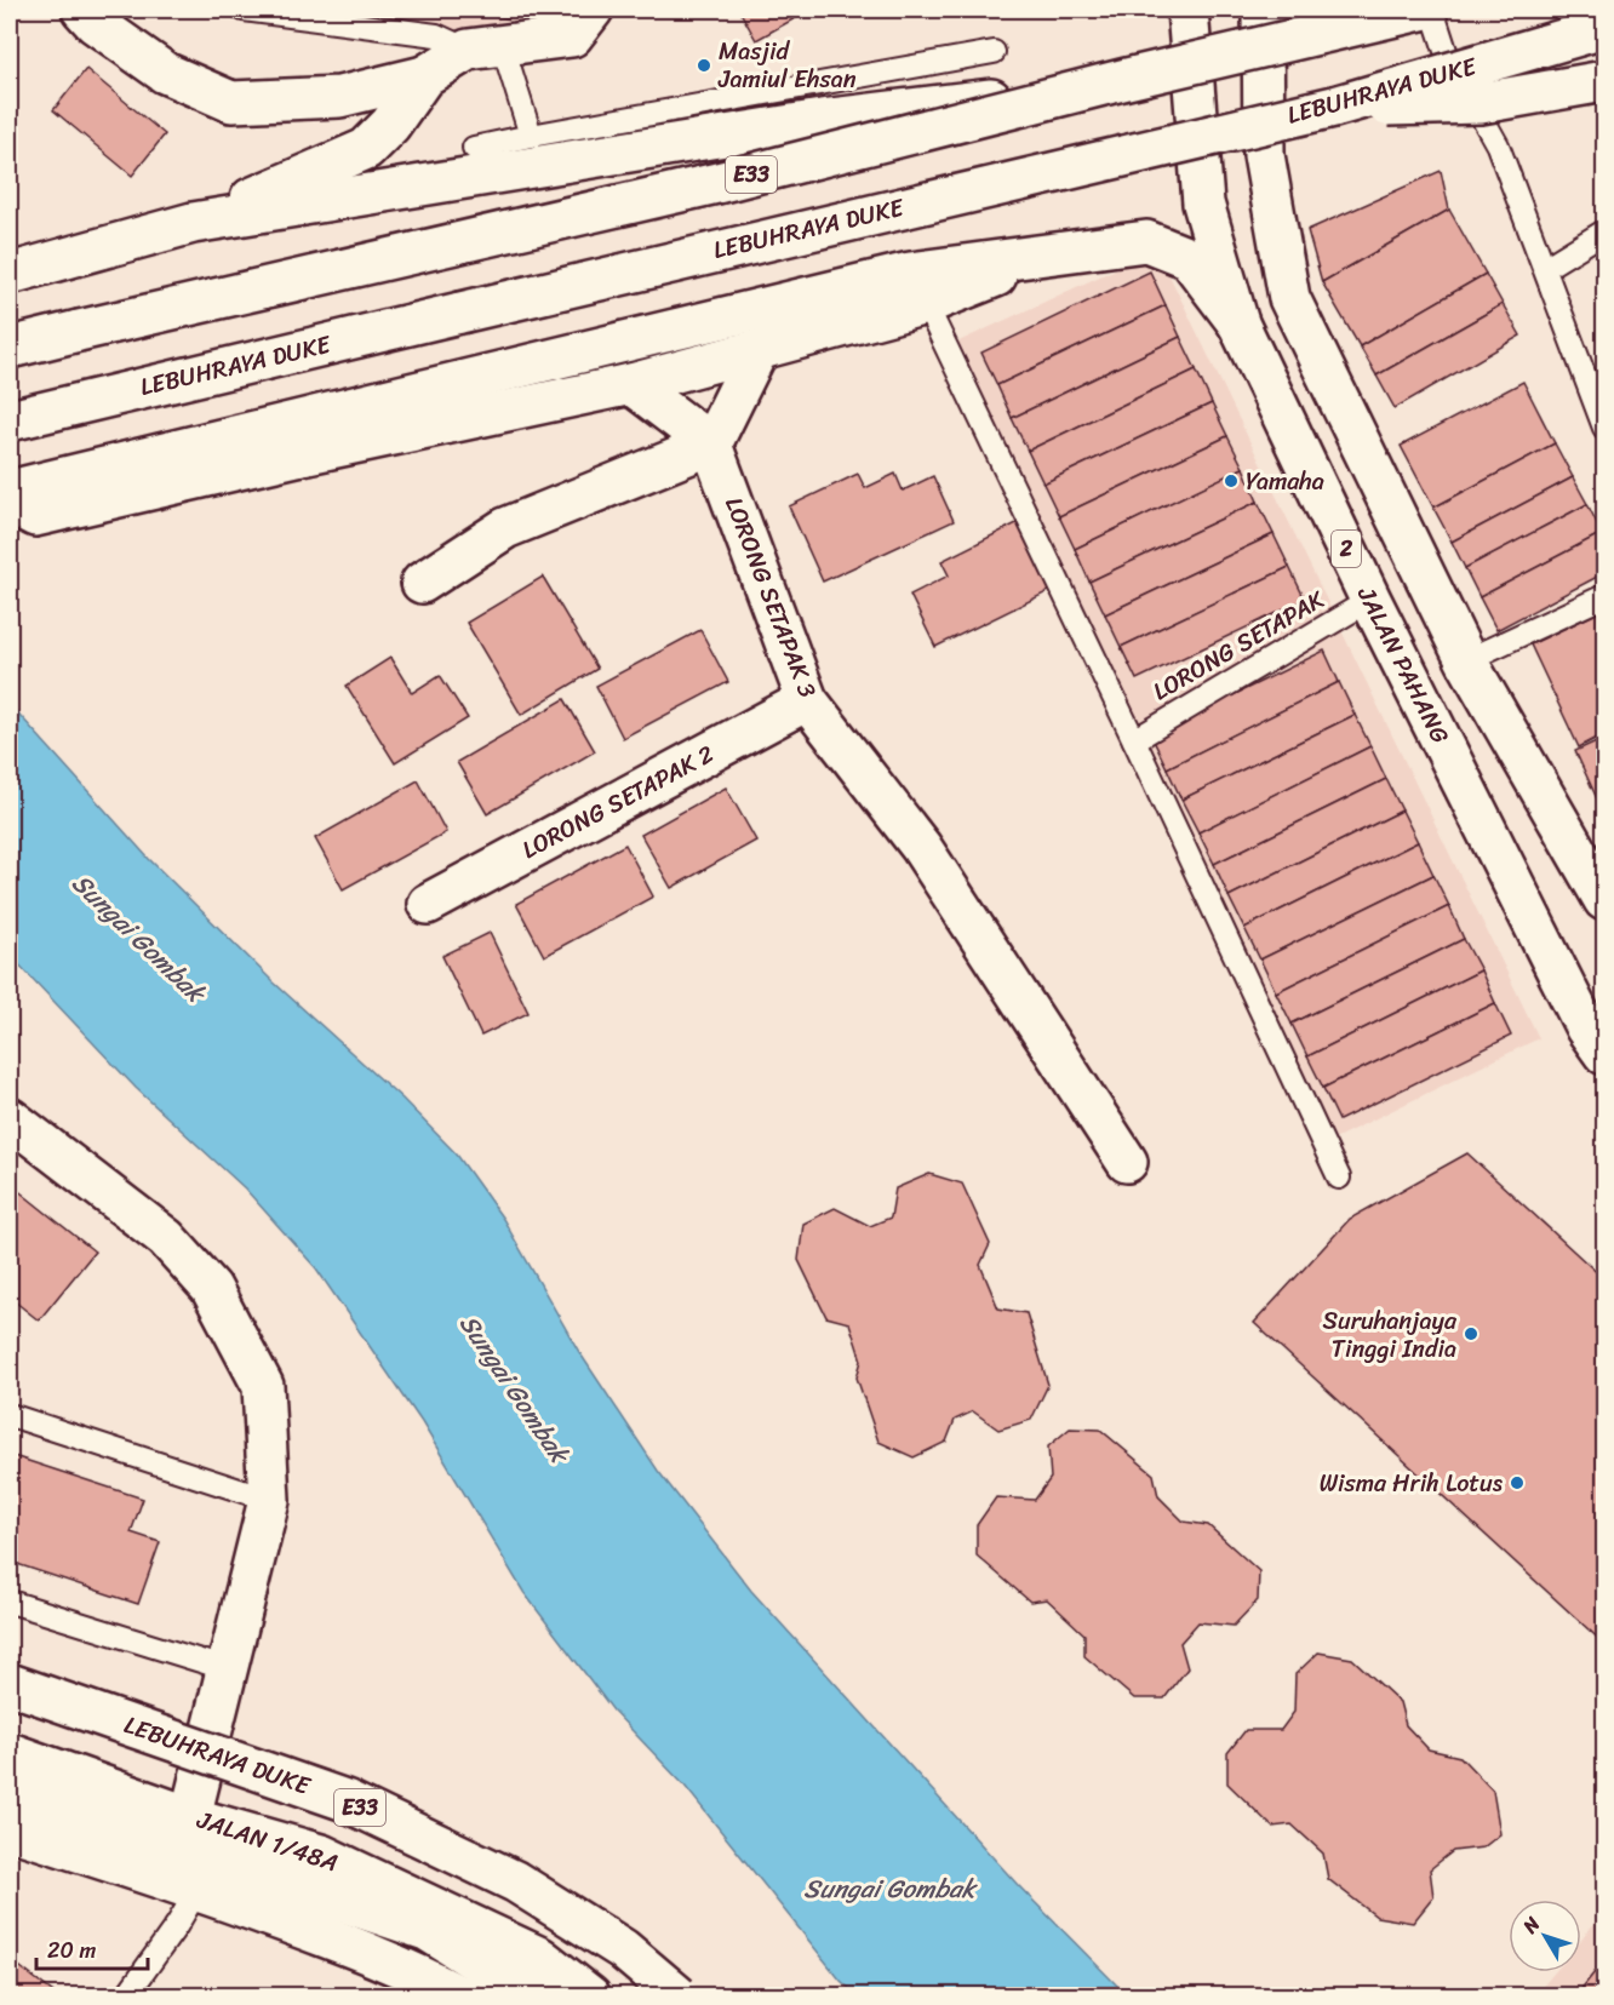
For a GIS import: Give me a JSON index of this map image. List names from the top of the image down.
{
  "streets": {
    "main road": [
      "LEBUHRAYA DUKE",
      "E33",
      "2",
      "LORONG SETAPAK 3",
      "JALAN PAHANG",
      "LORONG SETAPAK 2",
      "JALAN 1/48A"
    ],
    "lane": ["LORONG SETAPAK"]
  },
  "crossings": [
    ["LORONG SETAPAK 3", "LORONG SETAPAK 2"],
    ["LORONG SETAPAK", "JALAN PAHANG"]
  ],
  "water": ["Sungai Gombak"],
  "places": [
    "Masjid Jamiul Ehsan",
    "Yamaha",
    "Suruhanjaya Tinggi India",
    "Wisma Hrih Lotus"
  ],
  "scale_bar": "20 m",
  "north": "top left"
}
